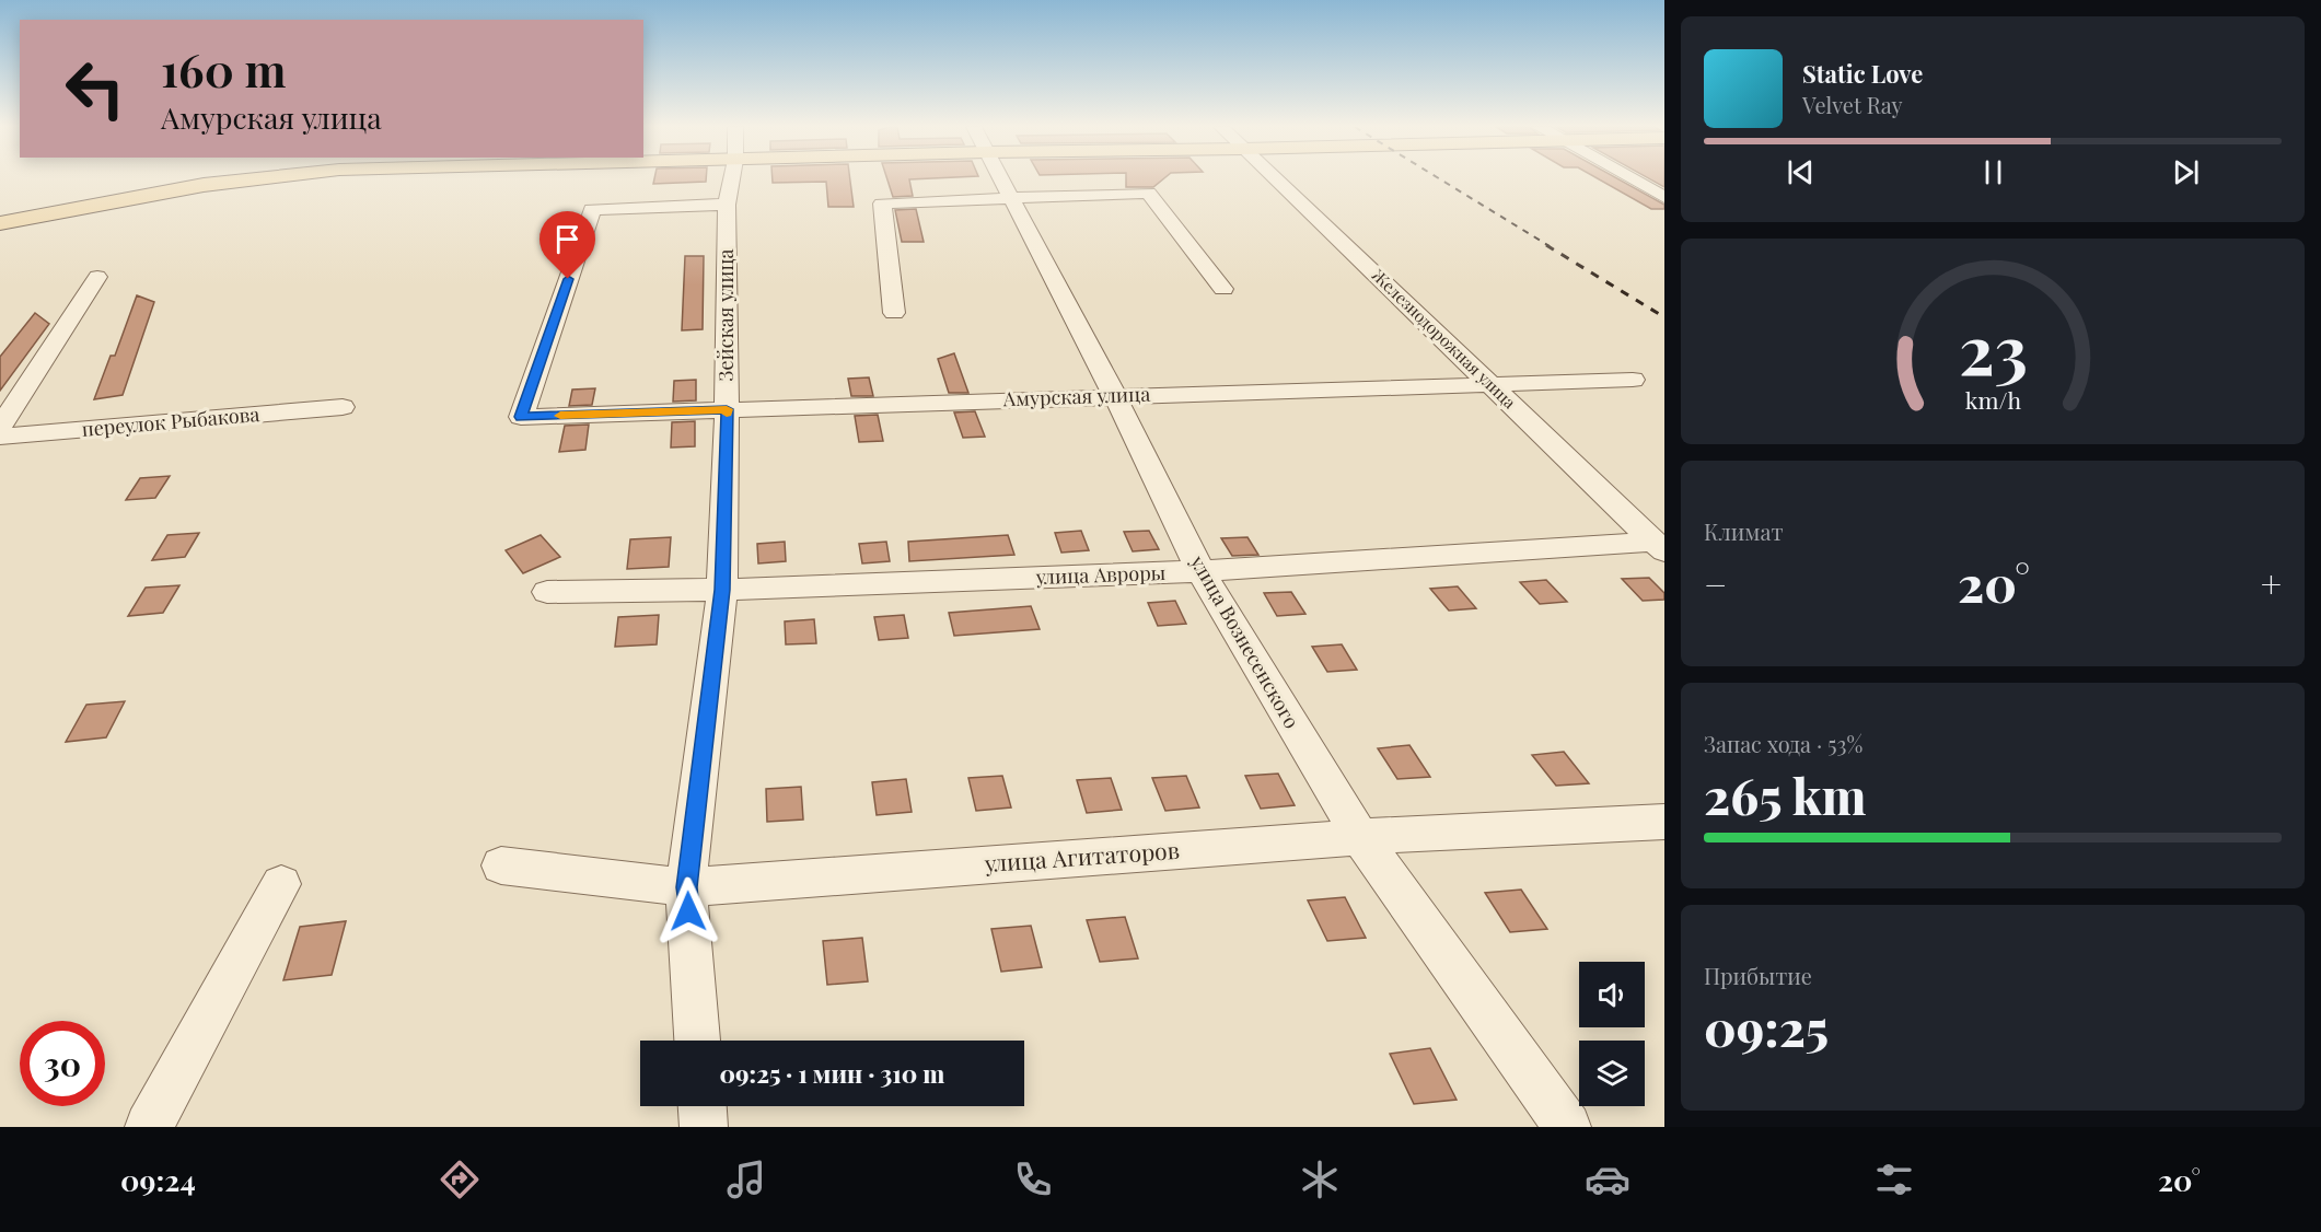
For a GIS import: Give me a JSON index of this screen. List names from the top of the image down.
{
  "streets": {
    "street": [
      "Зейская улица",
      "Железнодорожная улица",
      "Амурская улица",
      "переулок Рыбакова",
      "улица Авроры",
      "улица Вознесенского",
      "улица Агитаторов"
    ]
  },
  "crossings": [
    ["Зейская улица", "Амурская улица"],
    ["Зейская улица", "улица Авроры"],
    ["Зейская улица", "улица Агитаторов"],
    ["Железнодорожная улица", "Амурская улица"],
    ["Железнодорожная улица", "улица Авроры"],
    ["Амурская улица", "улица Вознесенского"],
    ["улица Авроры", "улица Вознесенского"],
    ["улица Вознесенского", "улица Агитаторов"]
  ],
  "page": {
    "turn": ["160 m", "Амурская улица"],
    "song": ["Static Love", "Velvet Ray"],
    "tile": [
      "Климат",
      ["Запас хода · 53%", "265 km"],
      ["Прибытие", "09:25"]
    ],
    "heat": ["−", "20°", "+"],
    "limit": "30",
    "trip": "09:25 · 1 мин · 310 m",
    "tabs": ["09:24", "20°"],
    "gauge": ["23", "km/h"]
  }
}
